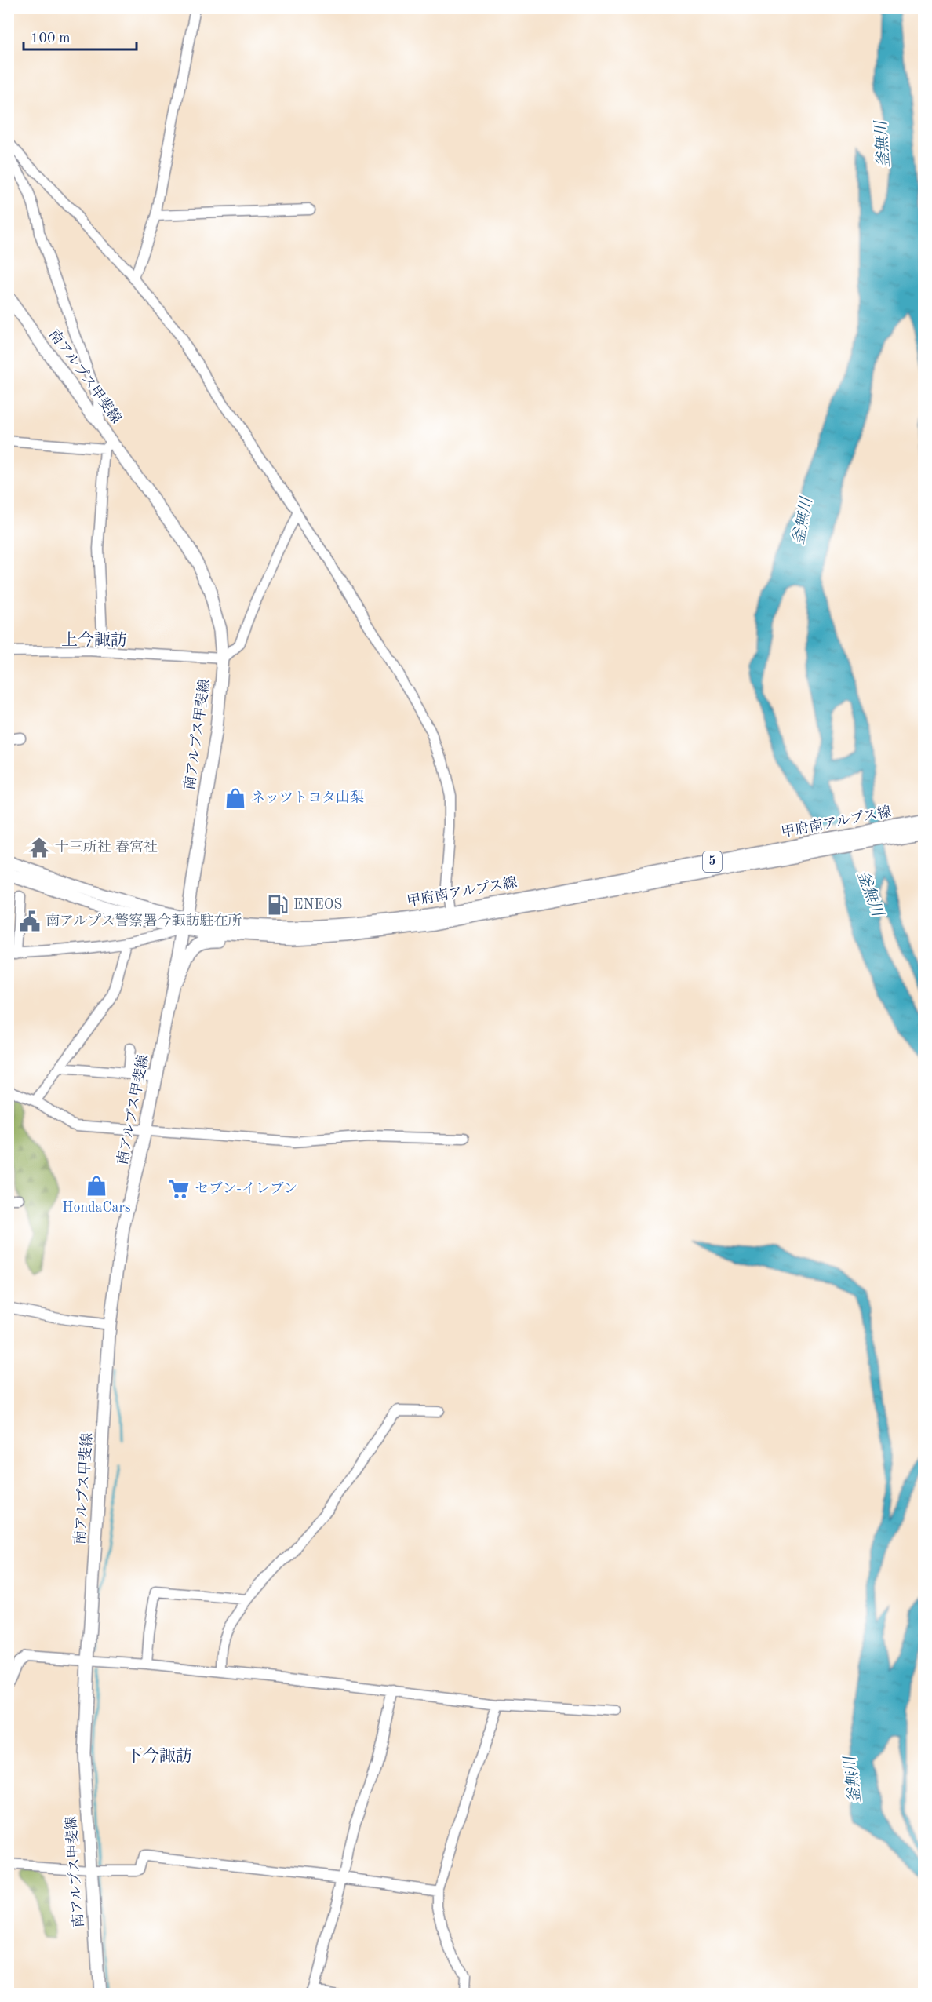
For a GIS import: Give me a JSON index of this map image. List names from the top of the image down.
{
  "streets": {
    "main road": ["南アルプス甲斐線", "甲府南アルプス線", "5"]
  },
  "crossings": [
    ["南アルプス甲斐線", "甲府南アルプス線"]
  ],
  "districts": ["上今諏訪", "下今諏訪"],
  "water": ["釜無川"],
  "places": {
    "shop": ["ネッツトヨタ山梨", "HondaCars"],
    "temple": ["十三所社 春宮社"],
    "fuel station": ["ENEOS"],
    "public building": ["南アルプス警察署今諏訪駐在所"],
    "supermarket": ["セブン-イレブン"]
  },
  "scale_bar": "100 m"
}
